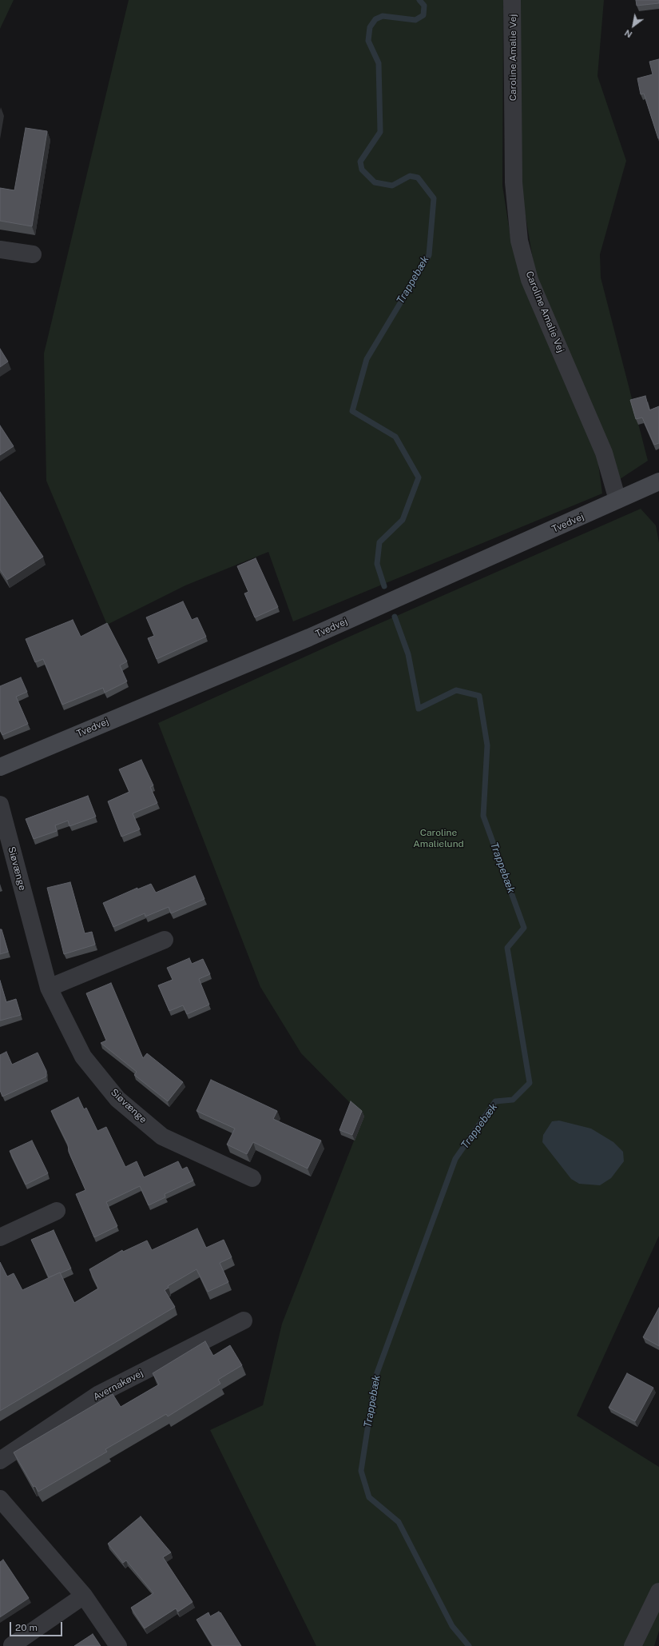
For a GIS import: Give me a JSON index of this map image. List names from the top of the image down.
{
  "streets": {
    "street": [
      "Caroline Amalie Vej",
      "Tvedvej",
      "Siøvænge",
      "Avernakøvej"
    ]
  },
  "crossings": [
    ["Caroline Amalie Vej", "Tvedvej"]
  ],
  "water": ["Trappebæk"],
  "parks": ["Caroline Amalielund"],
  "scale_bar": "20 m",
  "north": "bottom left"
}
